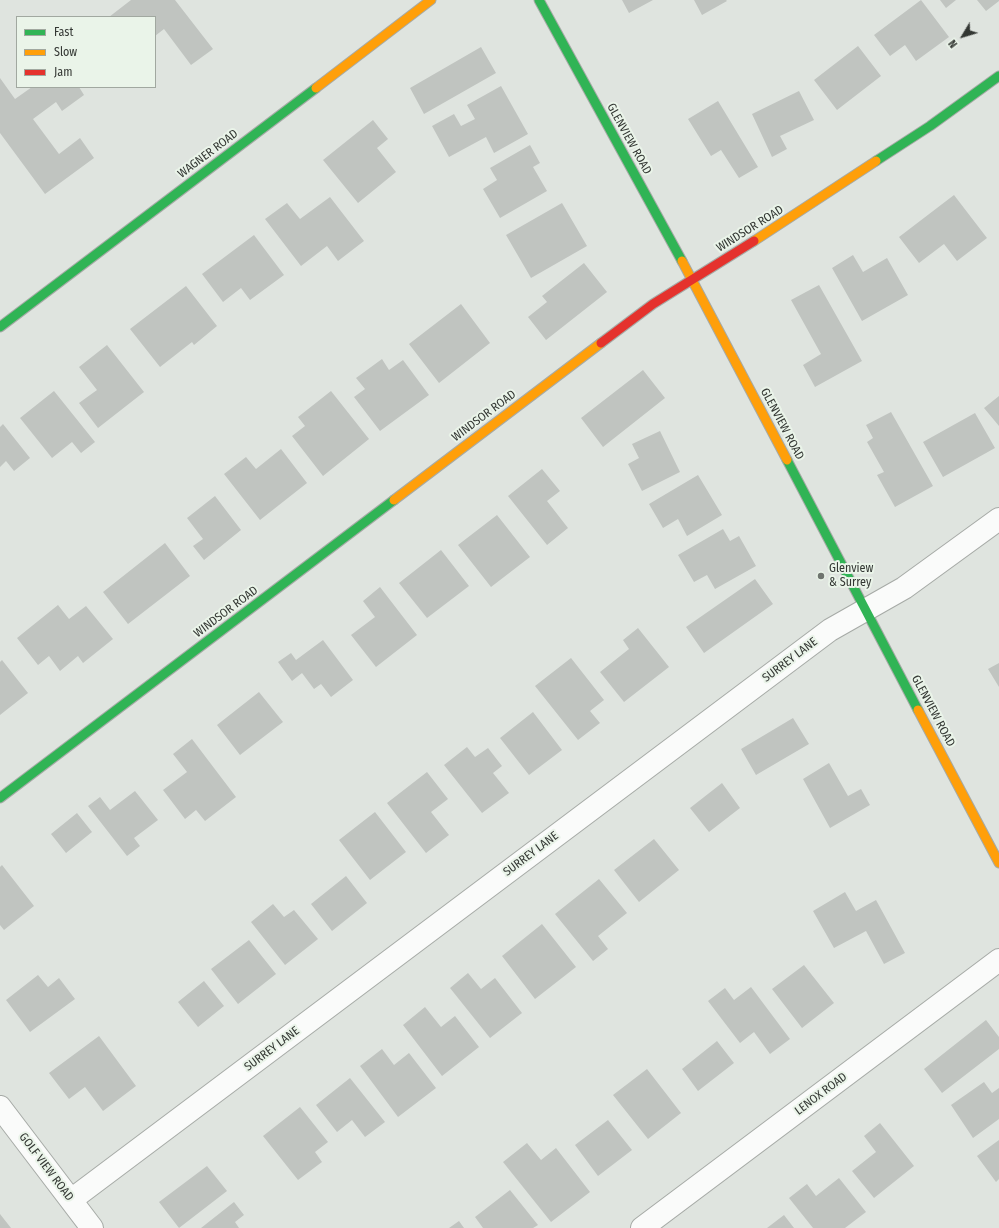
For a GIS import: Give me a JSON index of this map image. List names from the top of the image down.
{
  "streets": {
    "street": [
      "GLENVIEW ROAD",
      "WAGNER ROAD",
      "WINDSOR ROAD",
      "SURREY LANE",
      "LENOX ROAD",
      "GOLF VIEW ROAD"
    ]
  },
  "crossings": [
    ["GLENVIEW ROAD", "WINDSOR ROAD"],
    ["GLENVIEW ROAD", "SURREY LANE"],
    ["SURREY LANE", "GOLF VIEW ROAD"]
  ],
  "places": ["Glenview & Surrey"],
  "legend": ["Fast", "Slow", "Jam"],
  "north": "bottom left"
}
